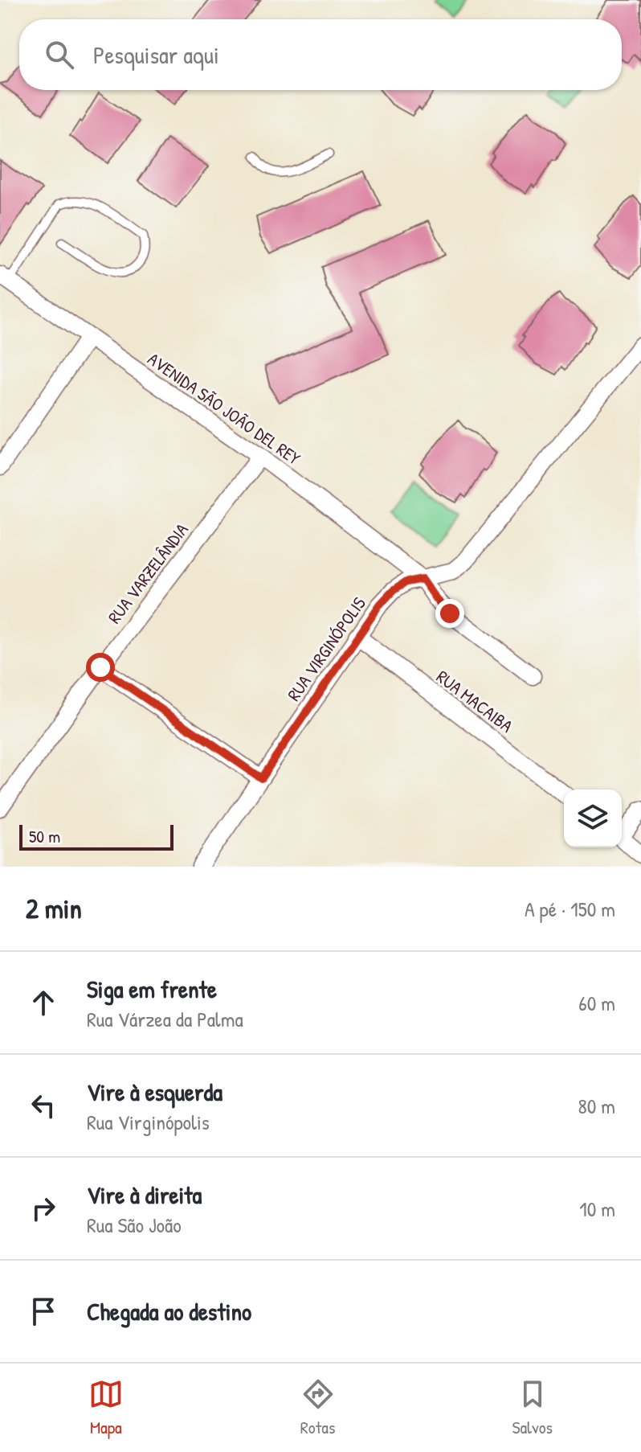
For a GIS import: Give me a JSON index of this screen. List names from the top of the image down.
{
  "streets": {
    "street": [
      "AVENIDA SÃO JOÃO DEL REY",
      "RUA VARZELÂNDIA",
      "RUA VIRGINÓPOLIS",
      "RUA MACAIBA"
    ]
  },
  "crossings": [
    ["AVENIDA SÃO JOÃO DEL REY", "RUA VARZELÂNDIA"],
    ["AVENIDA SÃO JOÃO DEL REY", "RUA VIRGINÓPOLIS"],
    ["RUA VIRGINÓPOLIS", "RUA MACAIBA"]
  ],
  "scale_bar": "50 m",
  "page": {
    "search": "Pesquisar aqui",
    "scale": "50 m",
    "heading": ["2 min", "A pé · 150 m"],
    "list": [
      ["Siga em frente", "Rua Várzea da Palma", "60 m"],
      ["Vire à esquerda", "Rua Virginópolis", "80 m"],
      ["Vire à direita", "Rua São João", "10 m"],
      "Chegada ao destino"
    ],
    "nav": ["Mapa", "Rotas", "Salvos"]
  }
}
